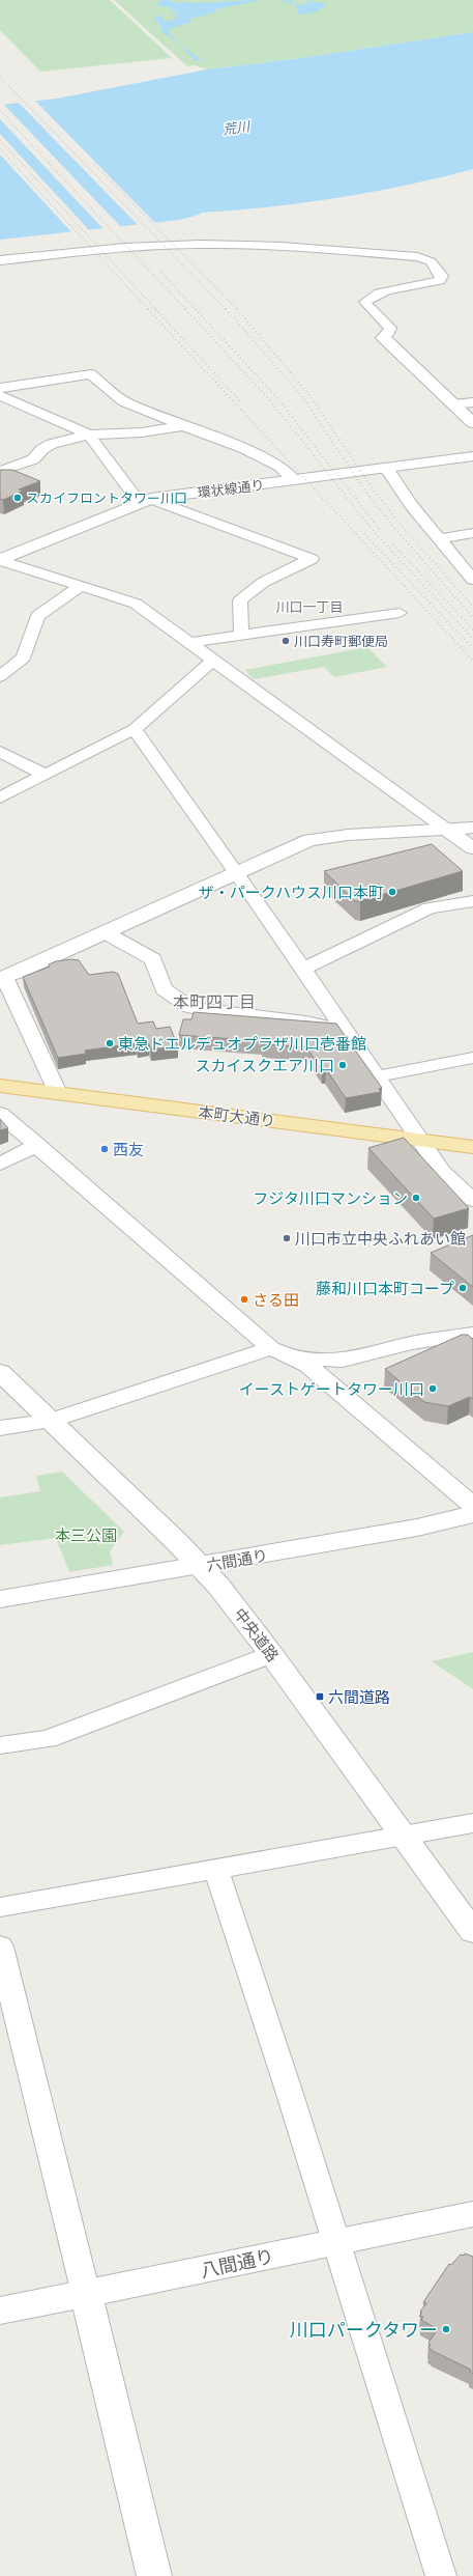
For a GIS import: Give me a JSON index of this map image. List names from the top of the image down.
{
  "streets": {
    "main road": ["本町大通り"],
    "street": [
      "環状線通り",
      "六間通り",
      "中央道路",
      "八間通り"
    ]
  },
  "crossings": [
    ["六間通り", "中央道路"]
  ],
  "districts": ["川口一丁目", "本町四丁目"],
  "water": ["荒川"],
  "parks": ["本三公園"],
  "places": {
    "other": [
      "スカイフロントタワー川口",
      "川口寿町郵便局",
      "ザ・パークハウス川口本町",
      "東急ドエルデュオプラザ川口壱番館",
      "スカイスクエア川口",
      "西友",
      "フジタ川口マンション",
      "川口市立中央ふれあい館",
      "藤和川口本町コープ",
      "さる田",
      "イーストゲートタワー川口",
      "川口パークタワー"
    ],
    "transit": ["六間道路"]
  }
}
